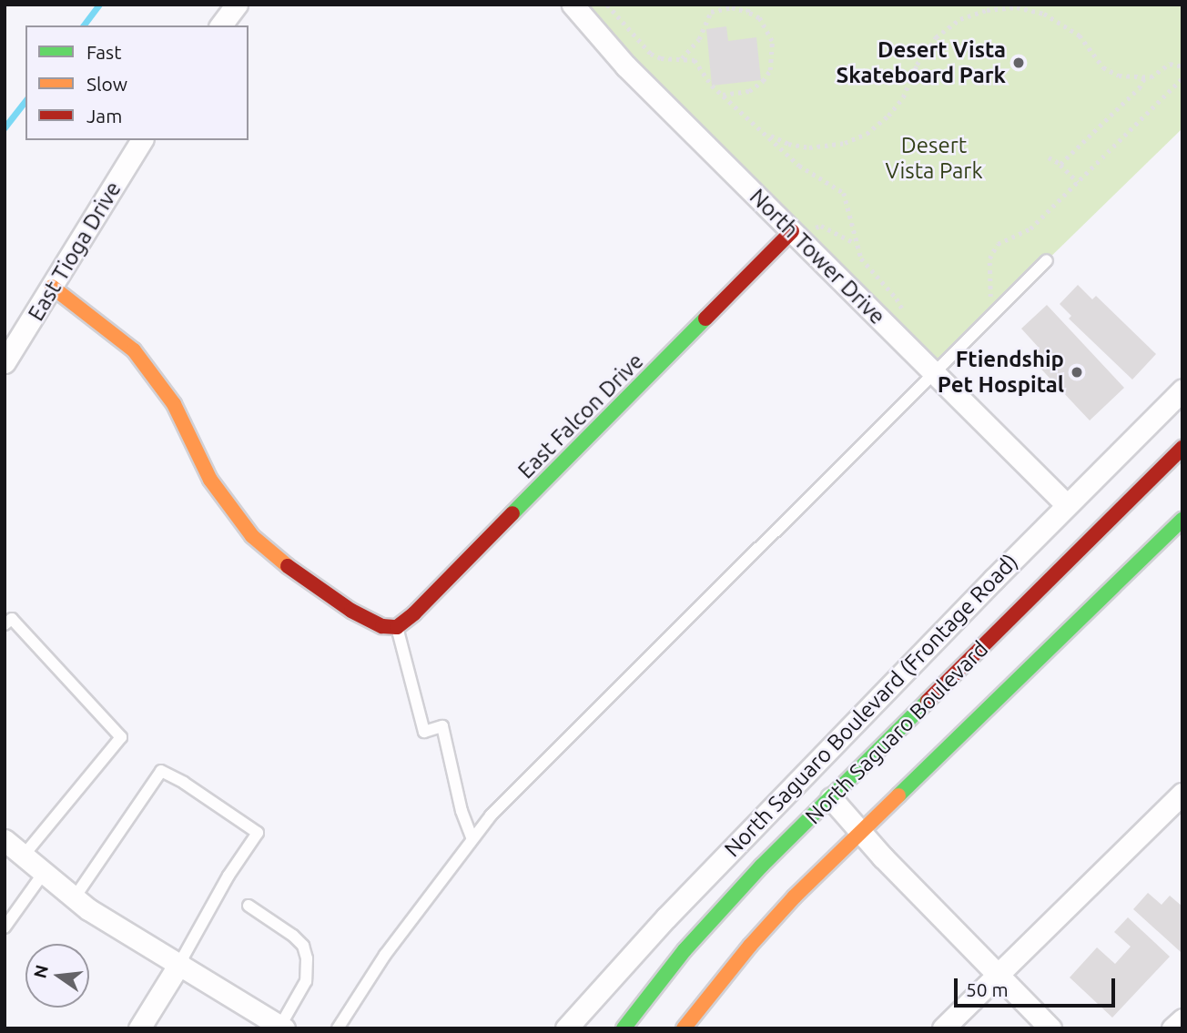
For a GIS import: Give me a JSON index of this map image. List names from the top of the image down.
{
  "streets": {
    "main road": ["East Falcon Drive", "North Saguaro Boulevard"],
    "street": ["East Tioga Drive", "North Tower Drive", "North Saguaro Boulevard (Frontage Road)"]
  },
  "crossings": [
    ["North Tower Drive", "East Falcon Drive"],
    ["North Tower Drive", "North Saguaro Boulevard (Frontage Road)"]
  ],
  "parks": ["Desert Vista Park"],
  "places": ["Desert Vista Skateboard Park", "Ftiendship Pet Hospital"],
  "legend": ["Fast", "Slow", "Jam"],
  "scale_bar": "50 m",
  "north": "left"
}
